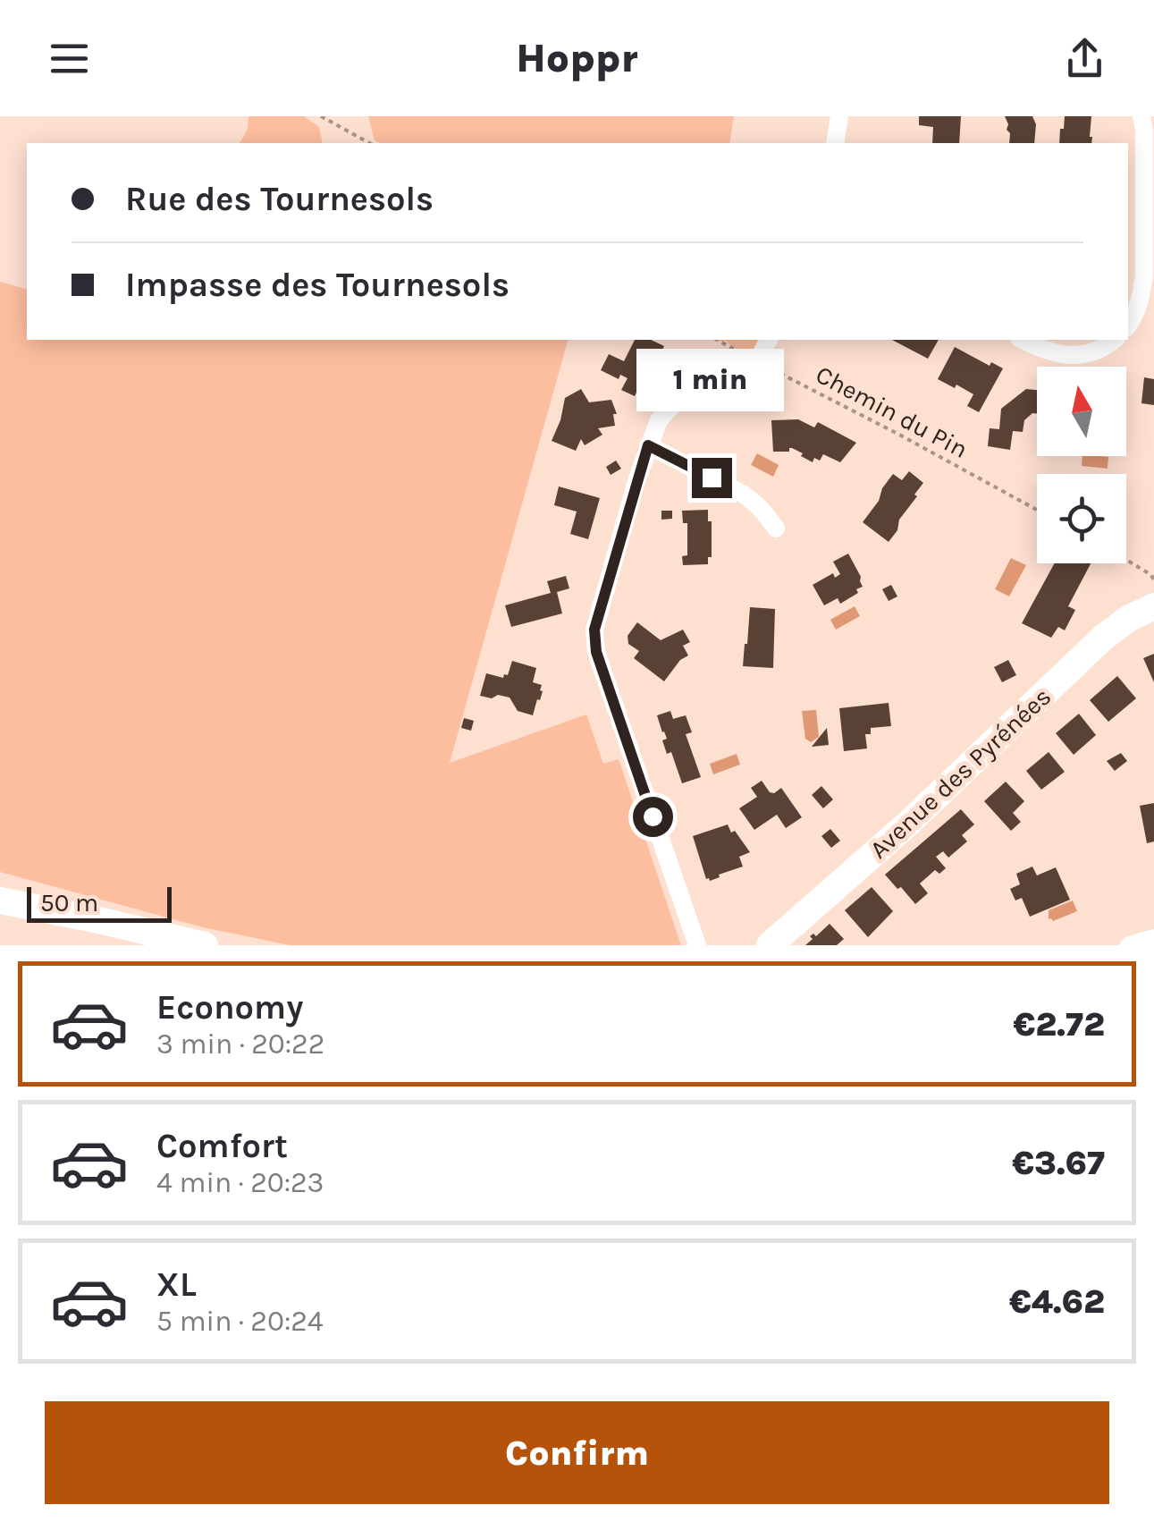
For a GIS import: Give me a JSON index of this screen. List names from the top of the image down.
{
  "streets": {
    "street": ["Avenue des Pyrénées"],
    "path": ["Chemin du Pin"]
  },
  "scale_bar": "50 m",
  "north": "top",
  "page": {
    "header": "Hoppr",
    "banner": ["Rue des Tournesols", "Impasse des Tournesols"],
    "bubble": "1 min",
    "scale": "50 m",
    "list": [
      {
        "name": "Economy",
        "note": "3 min · 20:22",
        "value": "€2.72"
      },
      {
        "name": "Comfort",
        "note": "4 min · 20:23",
        "value": "€3.67"
      },
      {
        "name": "XL",
        "note": "5 min · 20:24",
        "value": "€4.62"
      }
    ],
    "buttons": "Confirm"
  }
}
